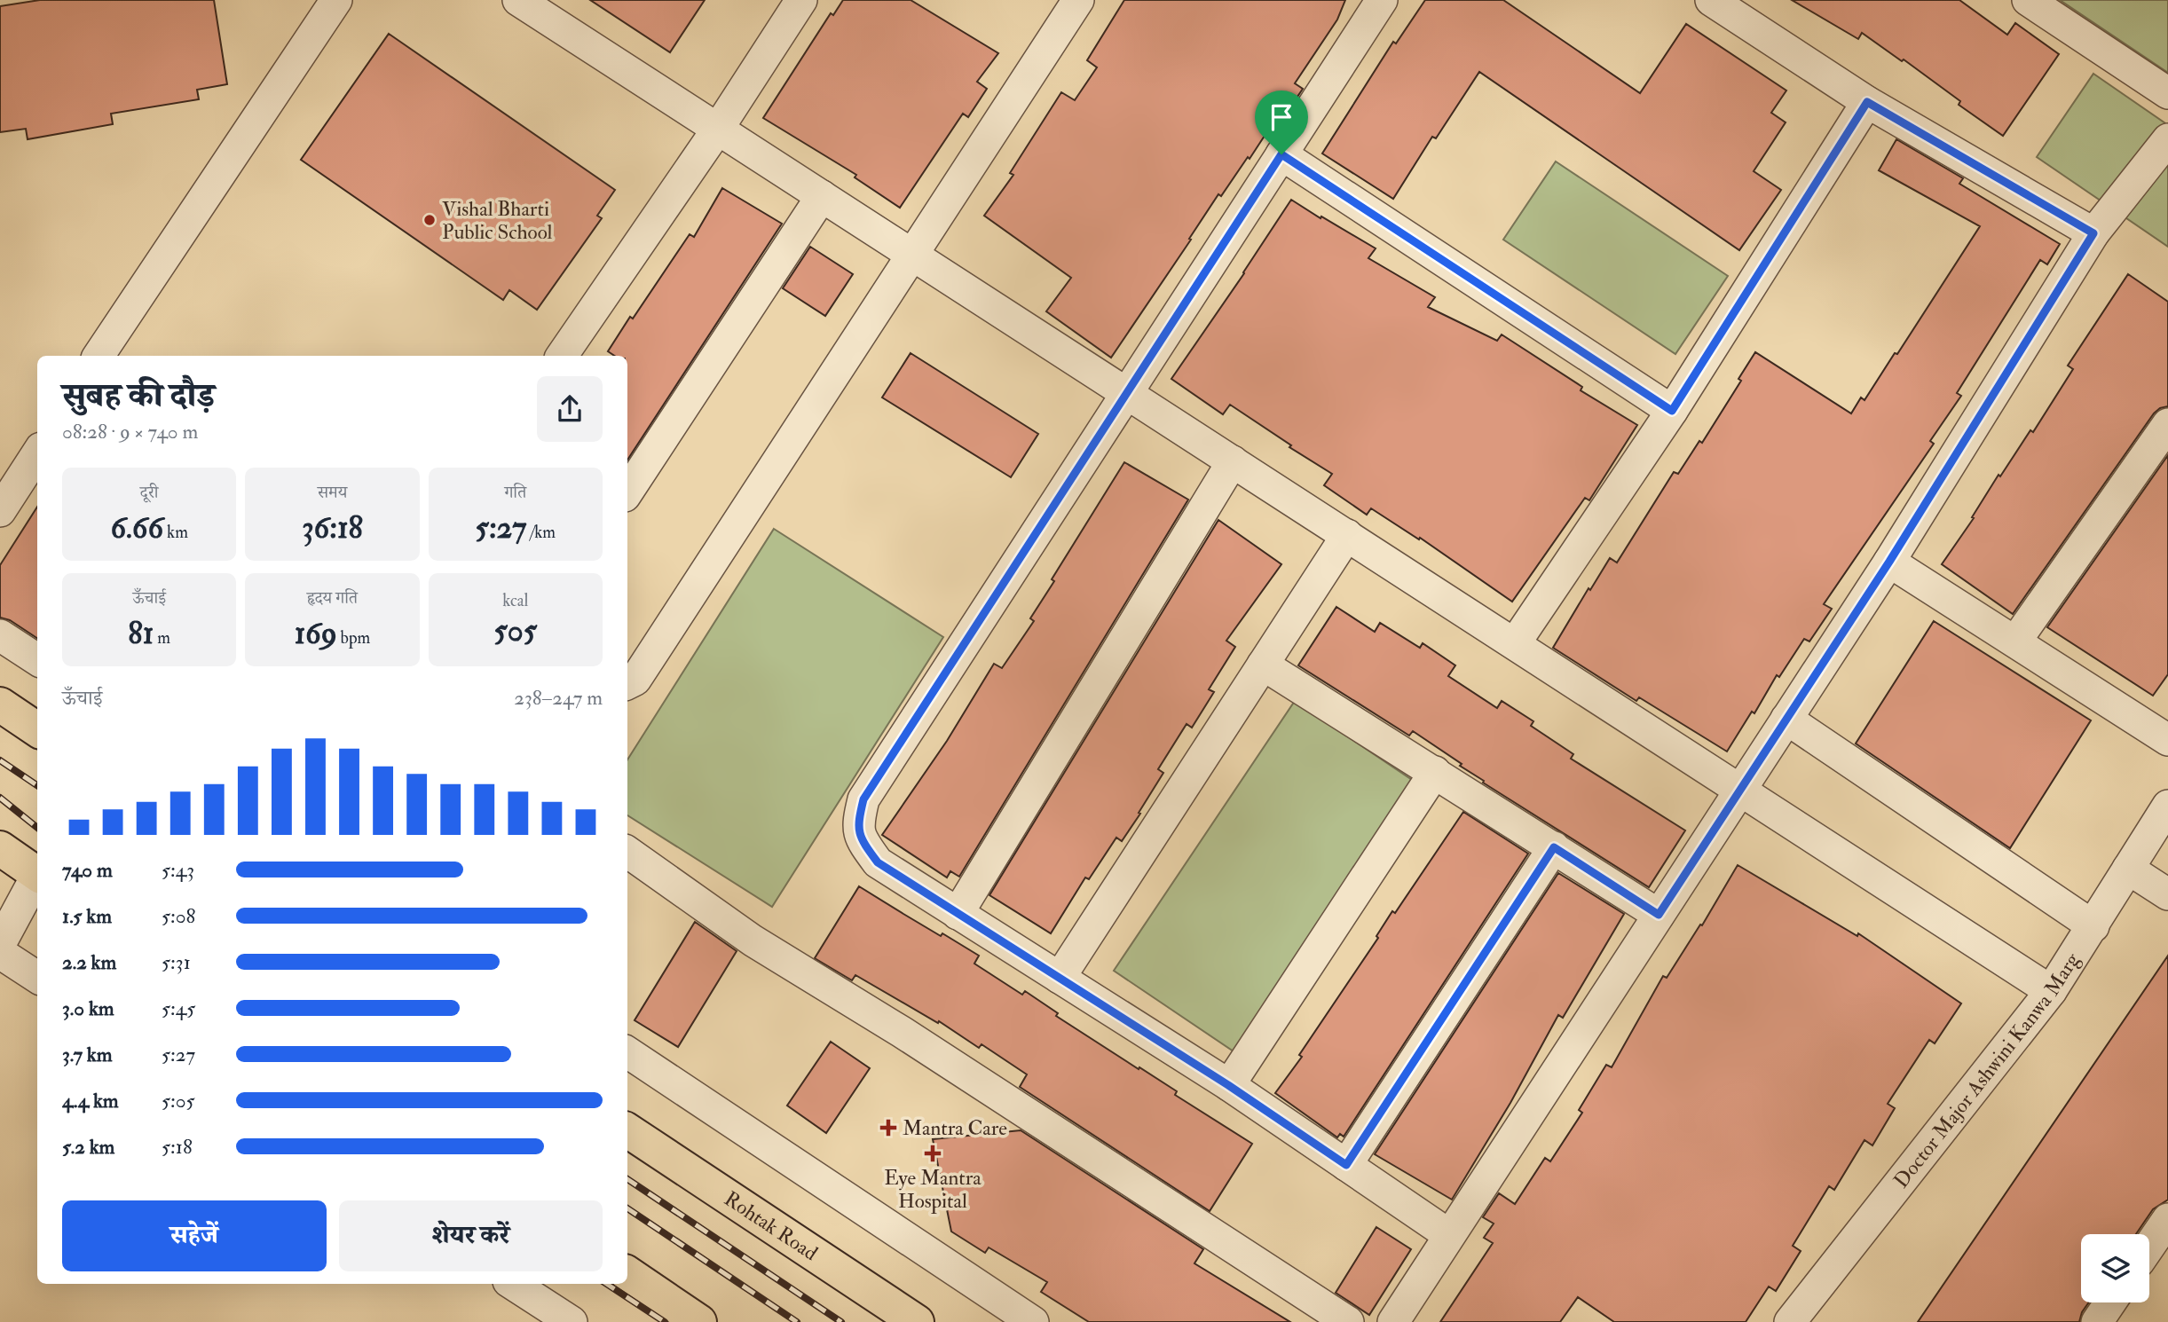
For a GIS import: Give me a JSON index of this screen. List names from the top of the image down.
{
  "streets": {
    "main road": ["Rohtak Road"],
    "street": ["Doctor Major Ashwini Kanwa Marg"]
  },
  "places": {
    "other": ["Vishal Bharti Public School"],
    "health": ["Mantra Care", "Eye Mantra Hospital"]
  },
  "page": {
    "heading": ["सुबह की दौड़", "08:28 · 9 × 740 m"],
    "stats": [
      ["दूरी", "6.66 km"],
      ["समय", "36:18"],
      ["गति", "5:27 /km"],
      ["ऊँचाई", "81 m"],
      ["हृदय गति", "169 bpm"],
      ["kcal", "505"]
    ],
    "chart": ["ऊँचाई", "238–247 m"],
    "list": [
      {
        "name": "740 m",
        "note": "5:43"
      },
      {
        "name": "1.5 km",
        "note": "5:08"
      },
      {
        "name": "2.2 km",
        "note": "5:31"
      },
      {
        "name": "3.0 km",
        "note": "5:45"
      },
      {
        "name": "3.7 km",
        "note": "5:27"
      },
      {
        "name": "4.4 km",
        "note": "5:05"
      },
      {
        "name": "5.2 km",
        "note": "5:18"
      }
    ],
    "buttons": ["सहेजें", "शेयर करें"]
  }
}
